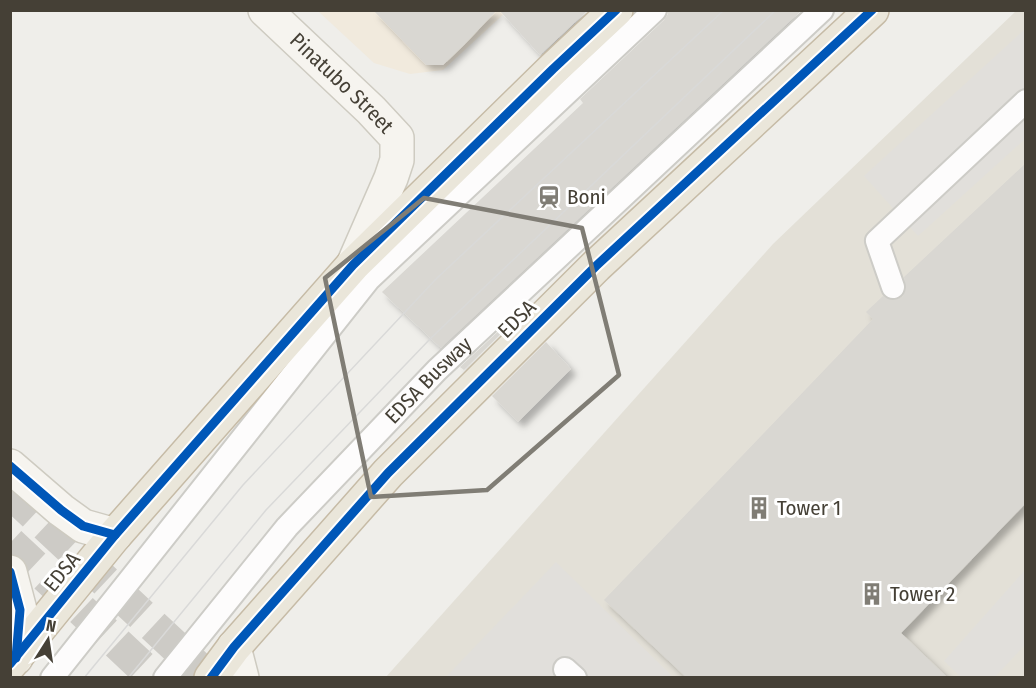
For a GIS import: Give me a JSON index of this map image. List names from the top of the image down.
{
  "streets": {
    "highway": ["EDSA"],
    "street": ["Pinatubo Street"],
    "lane": ["EDSA Busway"]
  },
  "crossings": [
    ["Pinatubo Street", "EDSA"]
  ],
  "places": {
    "station": ["Boni"],
    "building": ["Tower 1", "Tower 2"]
  },
  "north": "top"
}
